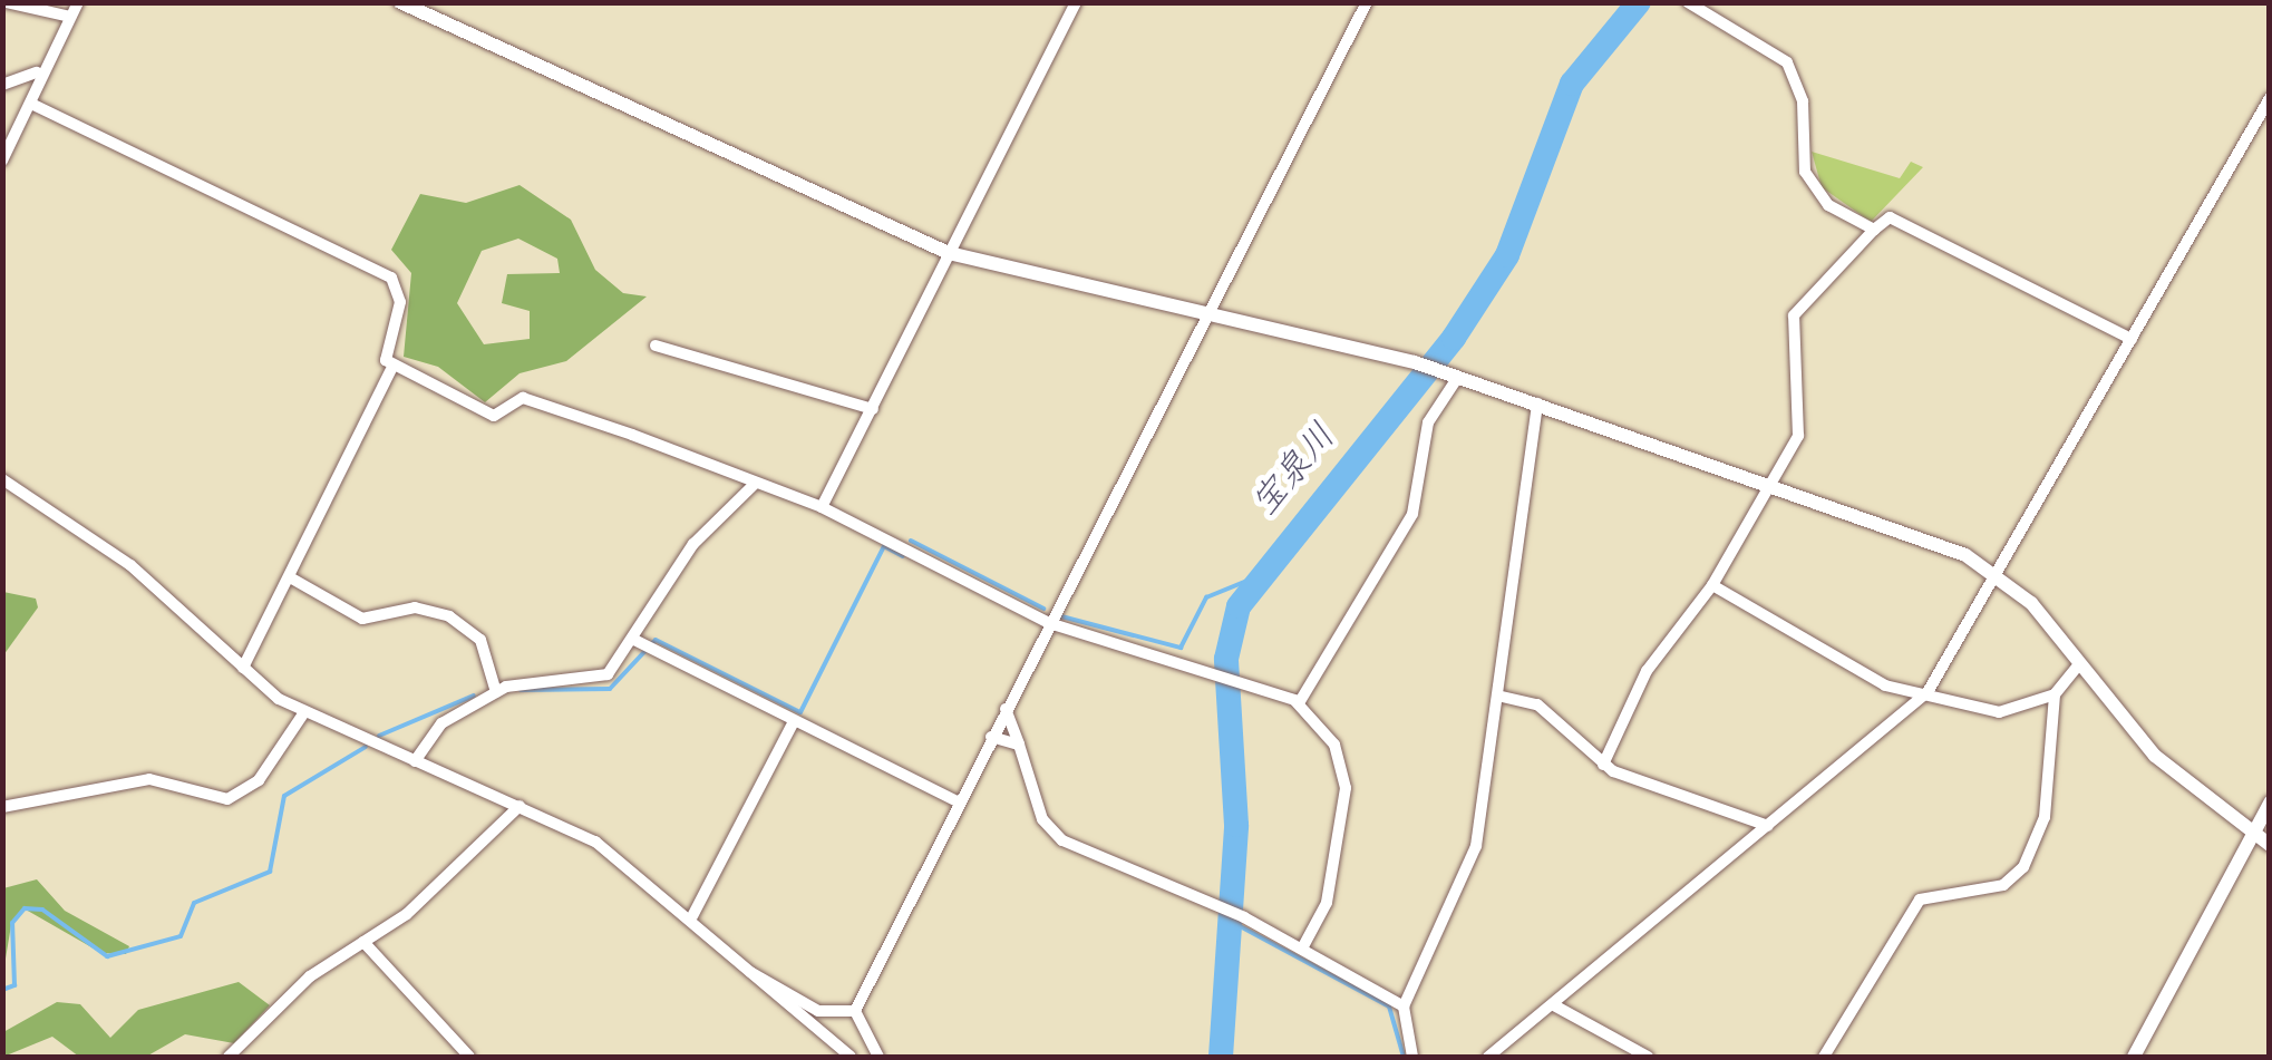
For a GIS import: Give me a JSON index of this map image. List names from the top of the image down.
{
  "water": ["宝泉川"]
}
